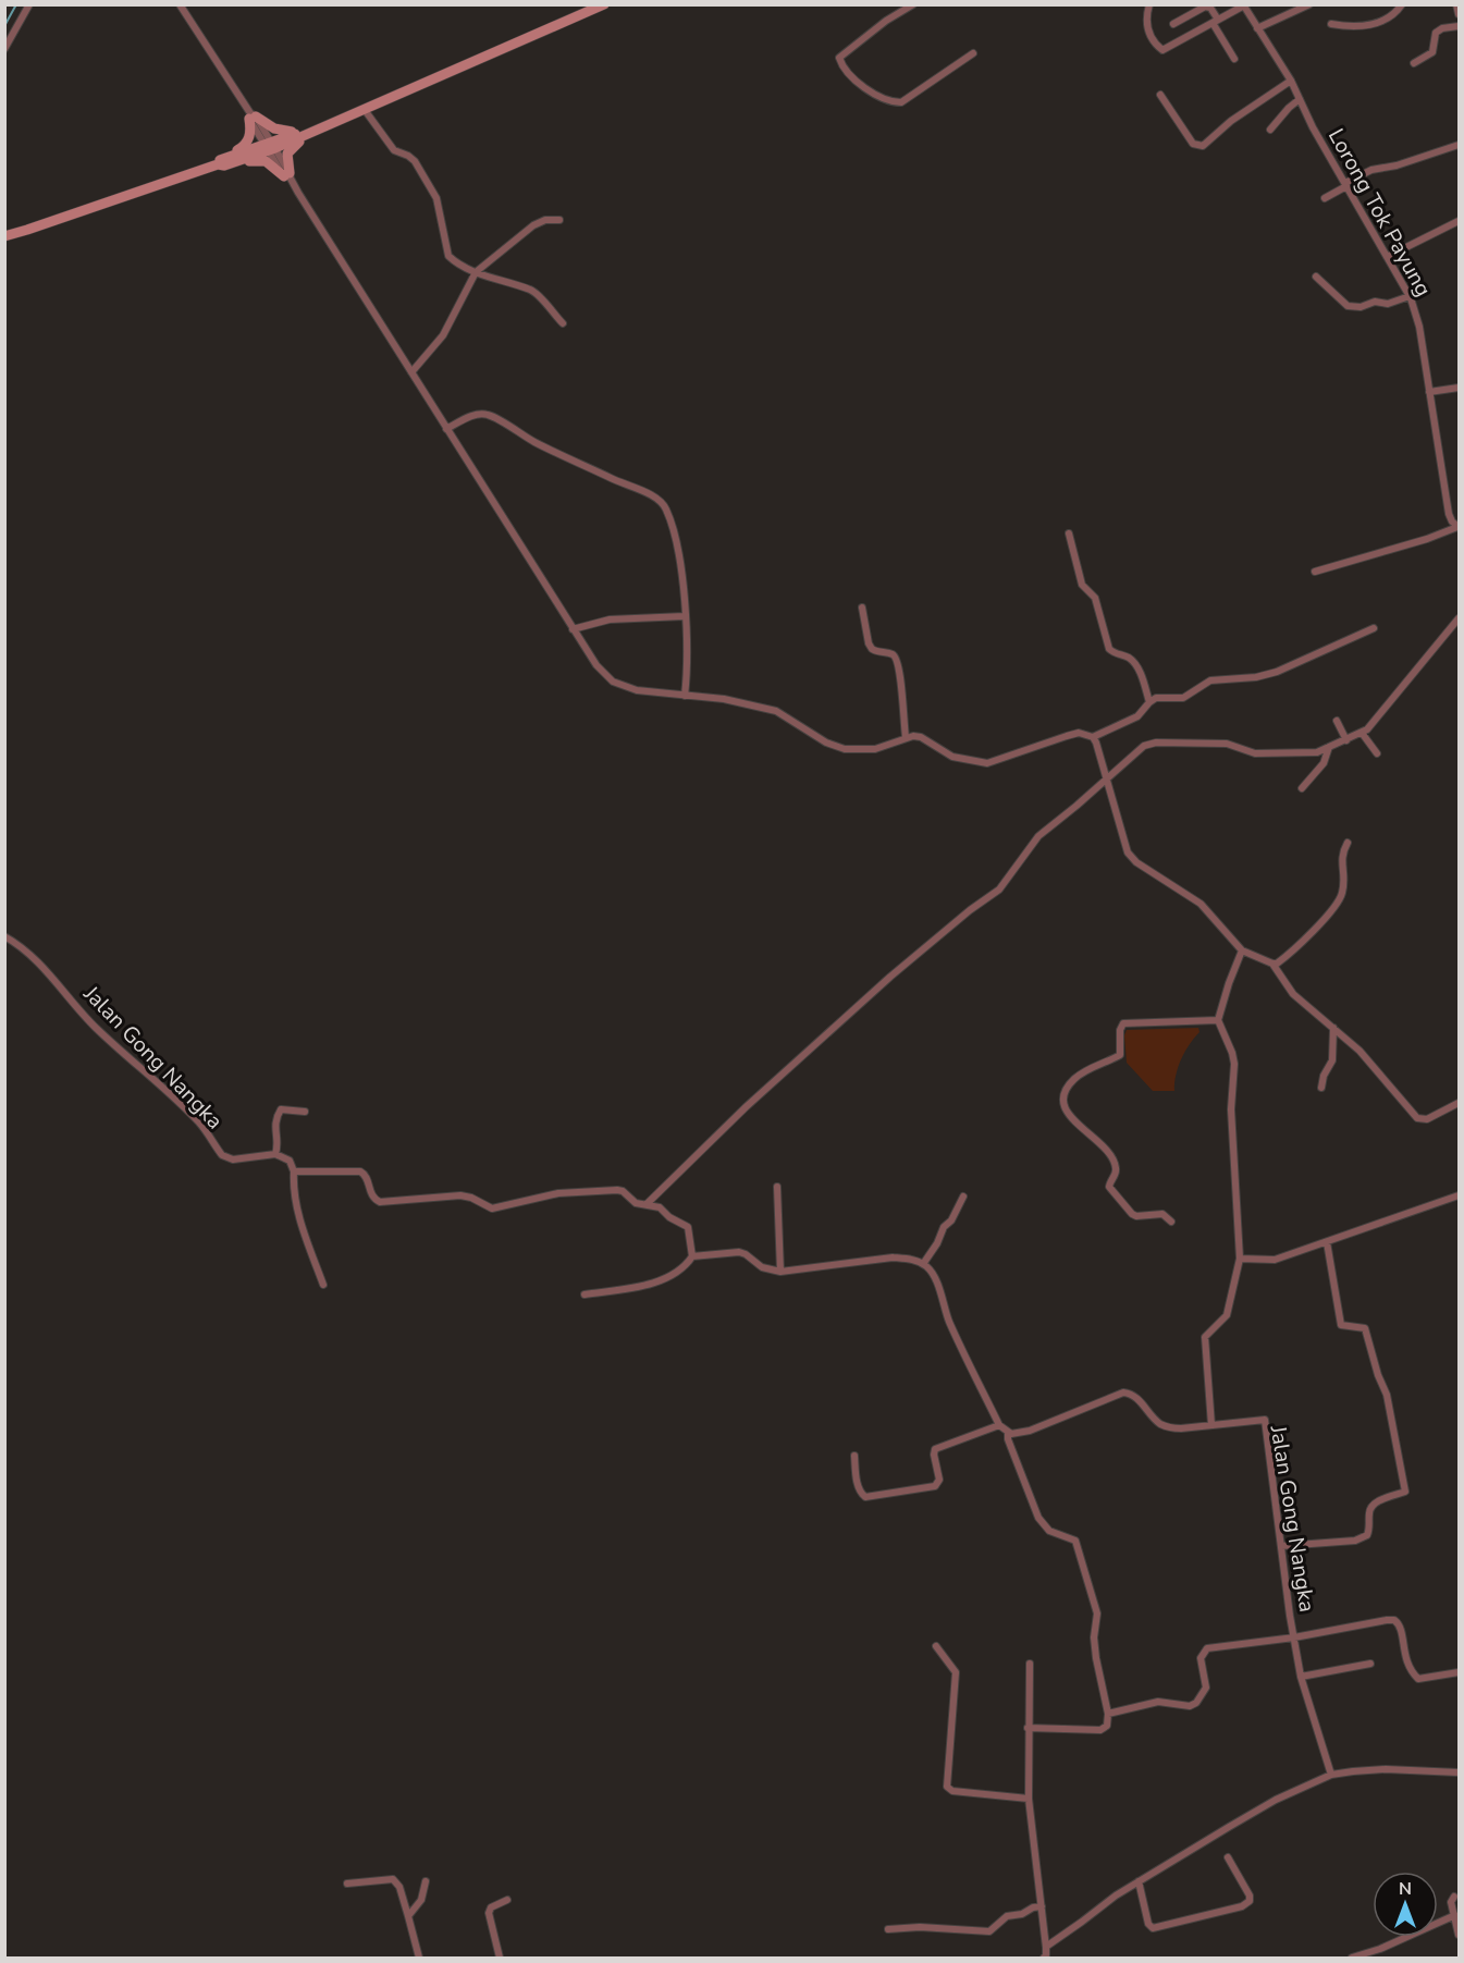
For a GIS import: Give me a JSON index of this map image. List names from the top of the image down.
{
  "streets": {
    "street": ["Lorong Tok Payung", "Jalan Gong Nangka"]
  },
  "north": "top"
}
